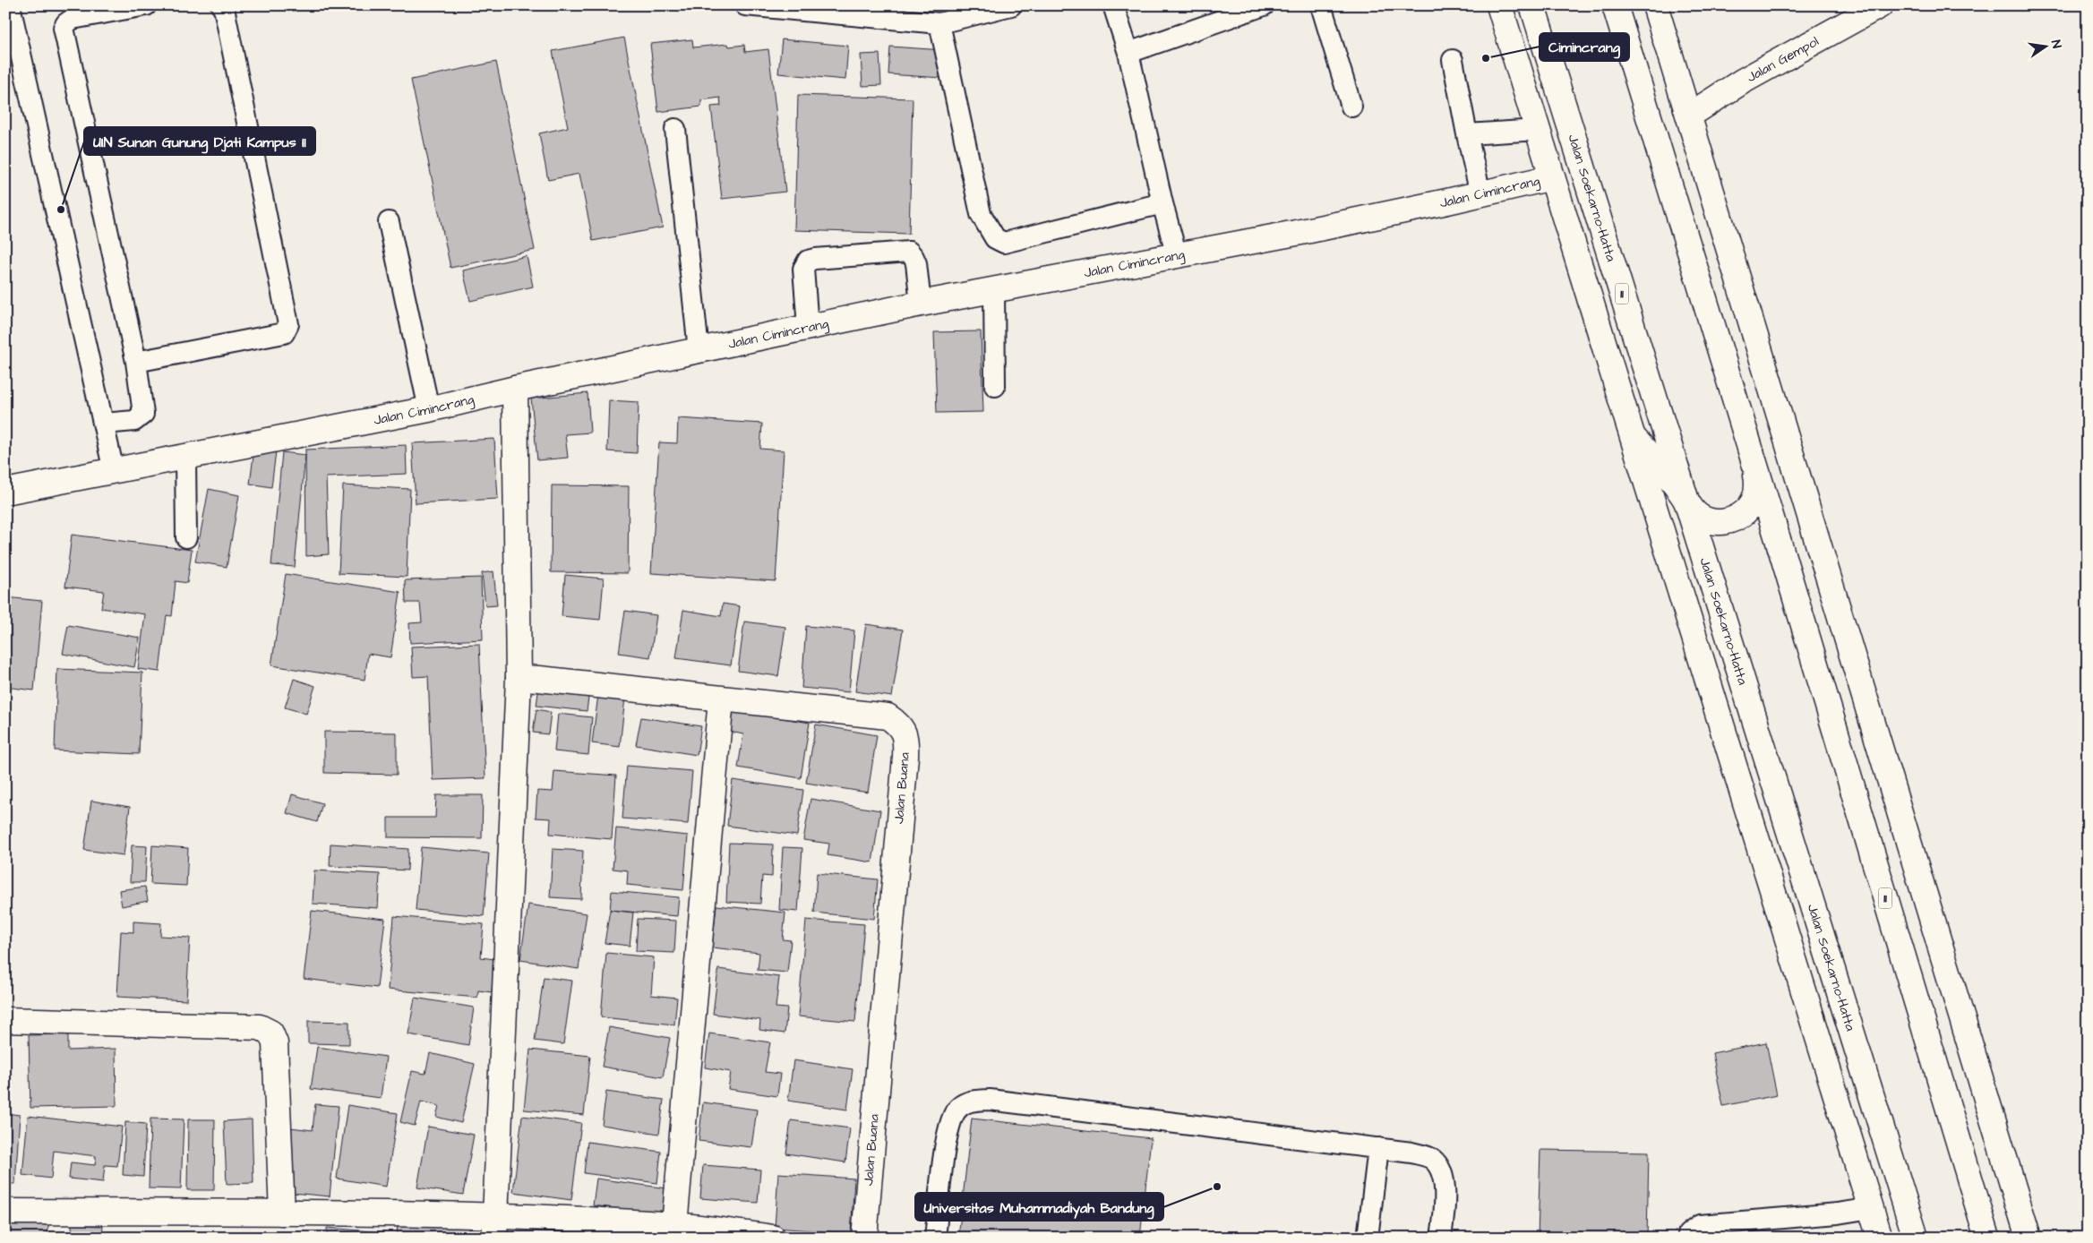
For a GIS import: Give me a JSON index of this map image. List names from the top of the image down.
{
  "streets": {
    "main road": [
      "Jalan Gempol",
      "Jalan Cimincrang",
      "Jalan Soekarno-Hatta",
      "11",
      "Jalan Buana"
    ]
  },
  "places": ["Cimincrang", "UIN Sunan Gunung Djati Kampus II", "Universitas Muhammadiyah Bandung"],
  "north": "right"
}
